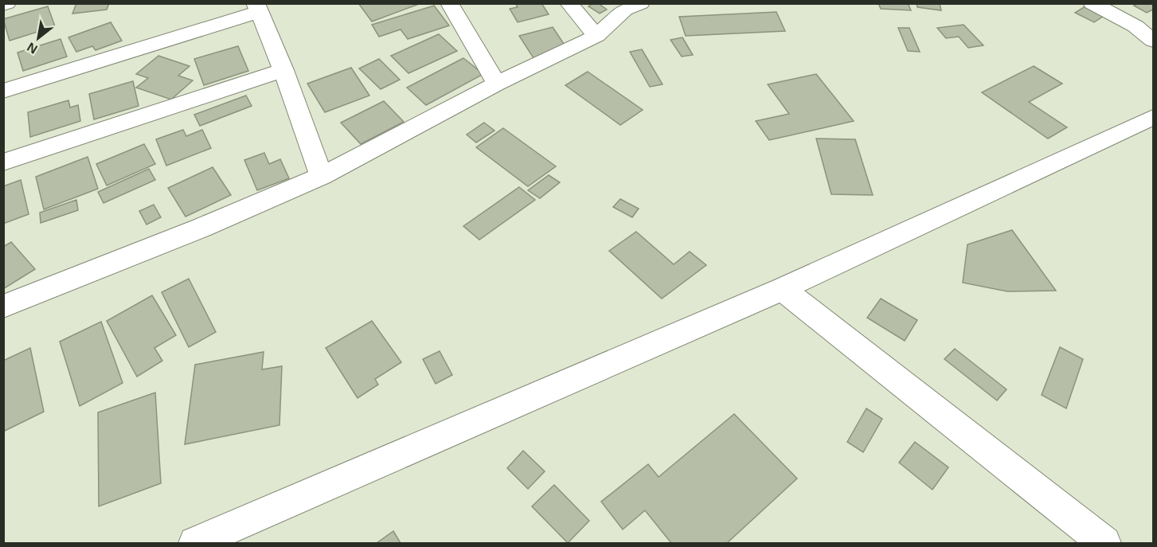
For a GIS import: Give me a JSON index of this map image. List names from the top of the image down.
{
  "north": "bottom left"
}
